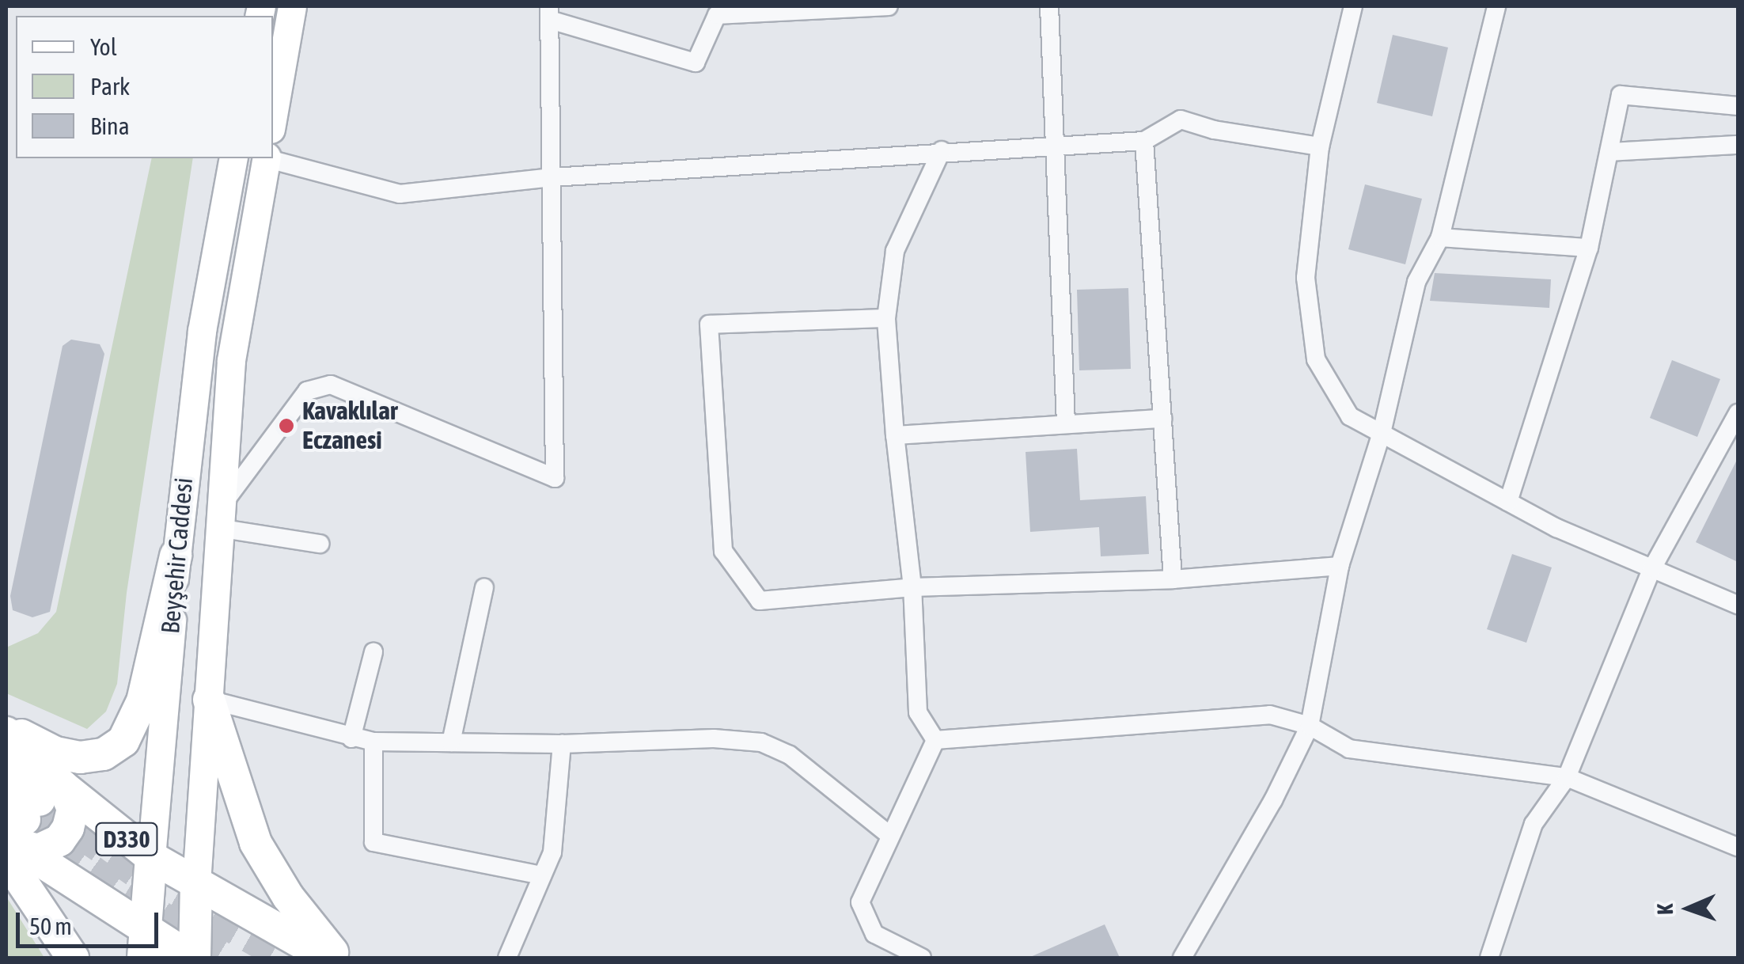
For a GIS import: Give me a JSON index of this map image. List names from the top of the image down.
{
  "streets": {
    "highway": ["Beyşehir Caddesi", "D330"]
  },
  "crossings": [
    ["Beyşehir Caddesi", "D330"]
  ],
  "places": ["Kavaklılar Eczanesi"],
  "legend": ["Yol", "Park", "Bina"],
  "scale_bar": "50 m",
  "north": "left"
}
